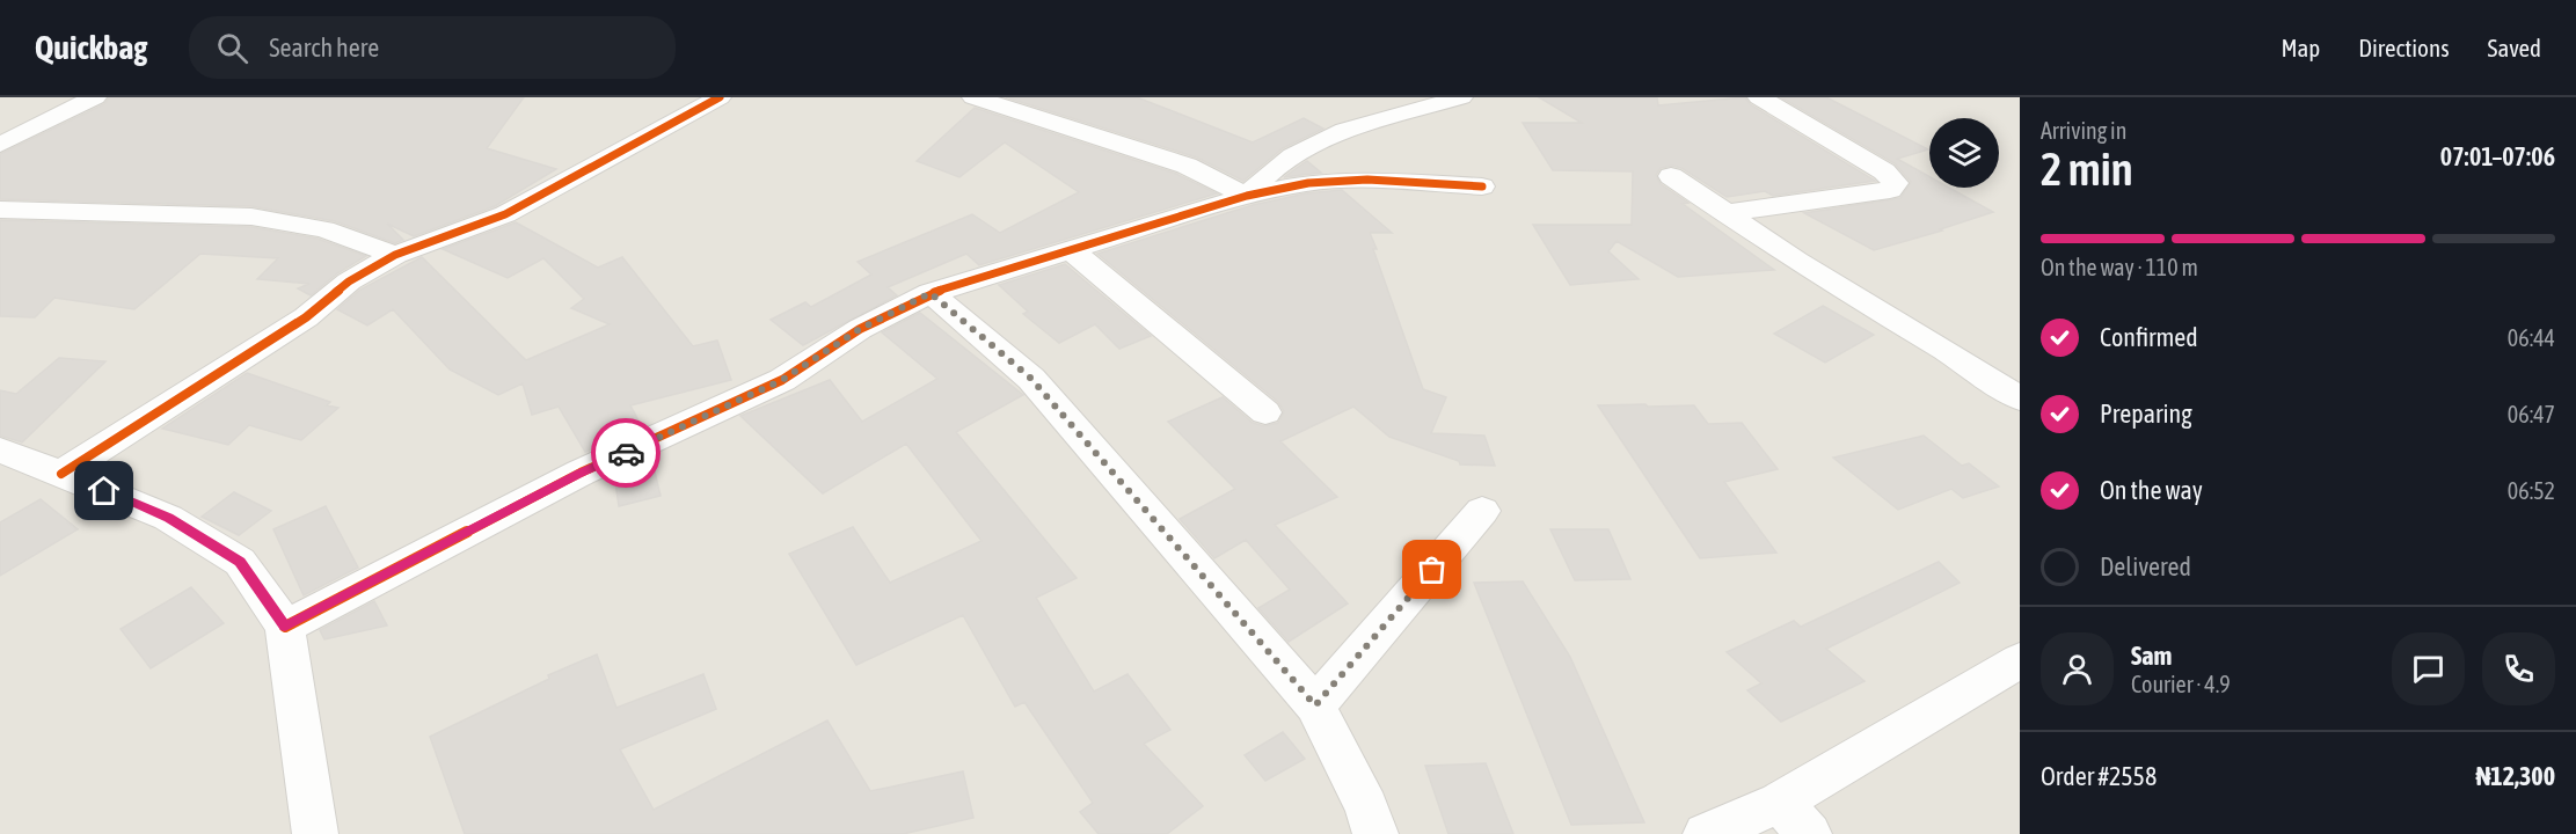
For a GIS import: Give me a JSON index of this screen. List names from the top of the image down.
{
  "page": {
    "header": "Quickbag",
    "search": "Search here",
    "nav": ["Map", "Directions", "Saved"],
    "heading": ["2 min", "Arriving in", "07:01–07:06"],
    "panel": [
      "Sam",
      "Courier · 4.9",
      "Order #2558",
      "₦12,300"
    ],
    "bar": "On the way · 110 m",
    "list": [
      ["Confirmed", "06:44"],
      ["Preparing", "06:47"],
      ["On the way", "06:52"],
      "Delivered"
    ]
  }
}
